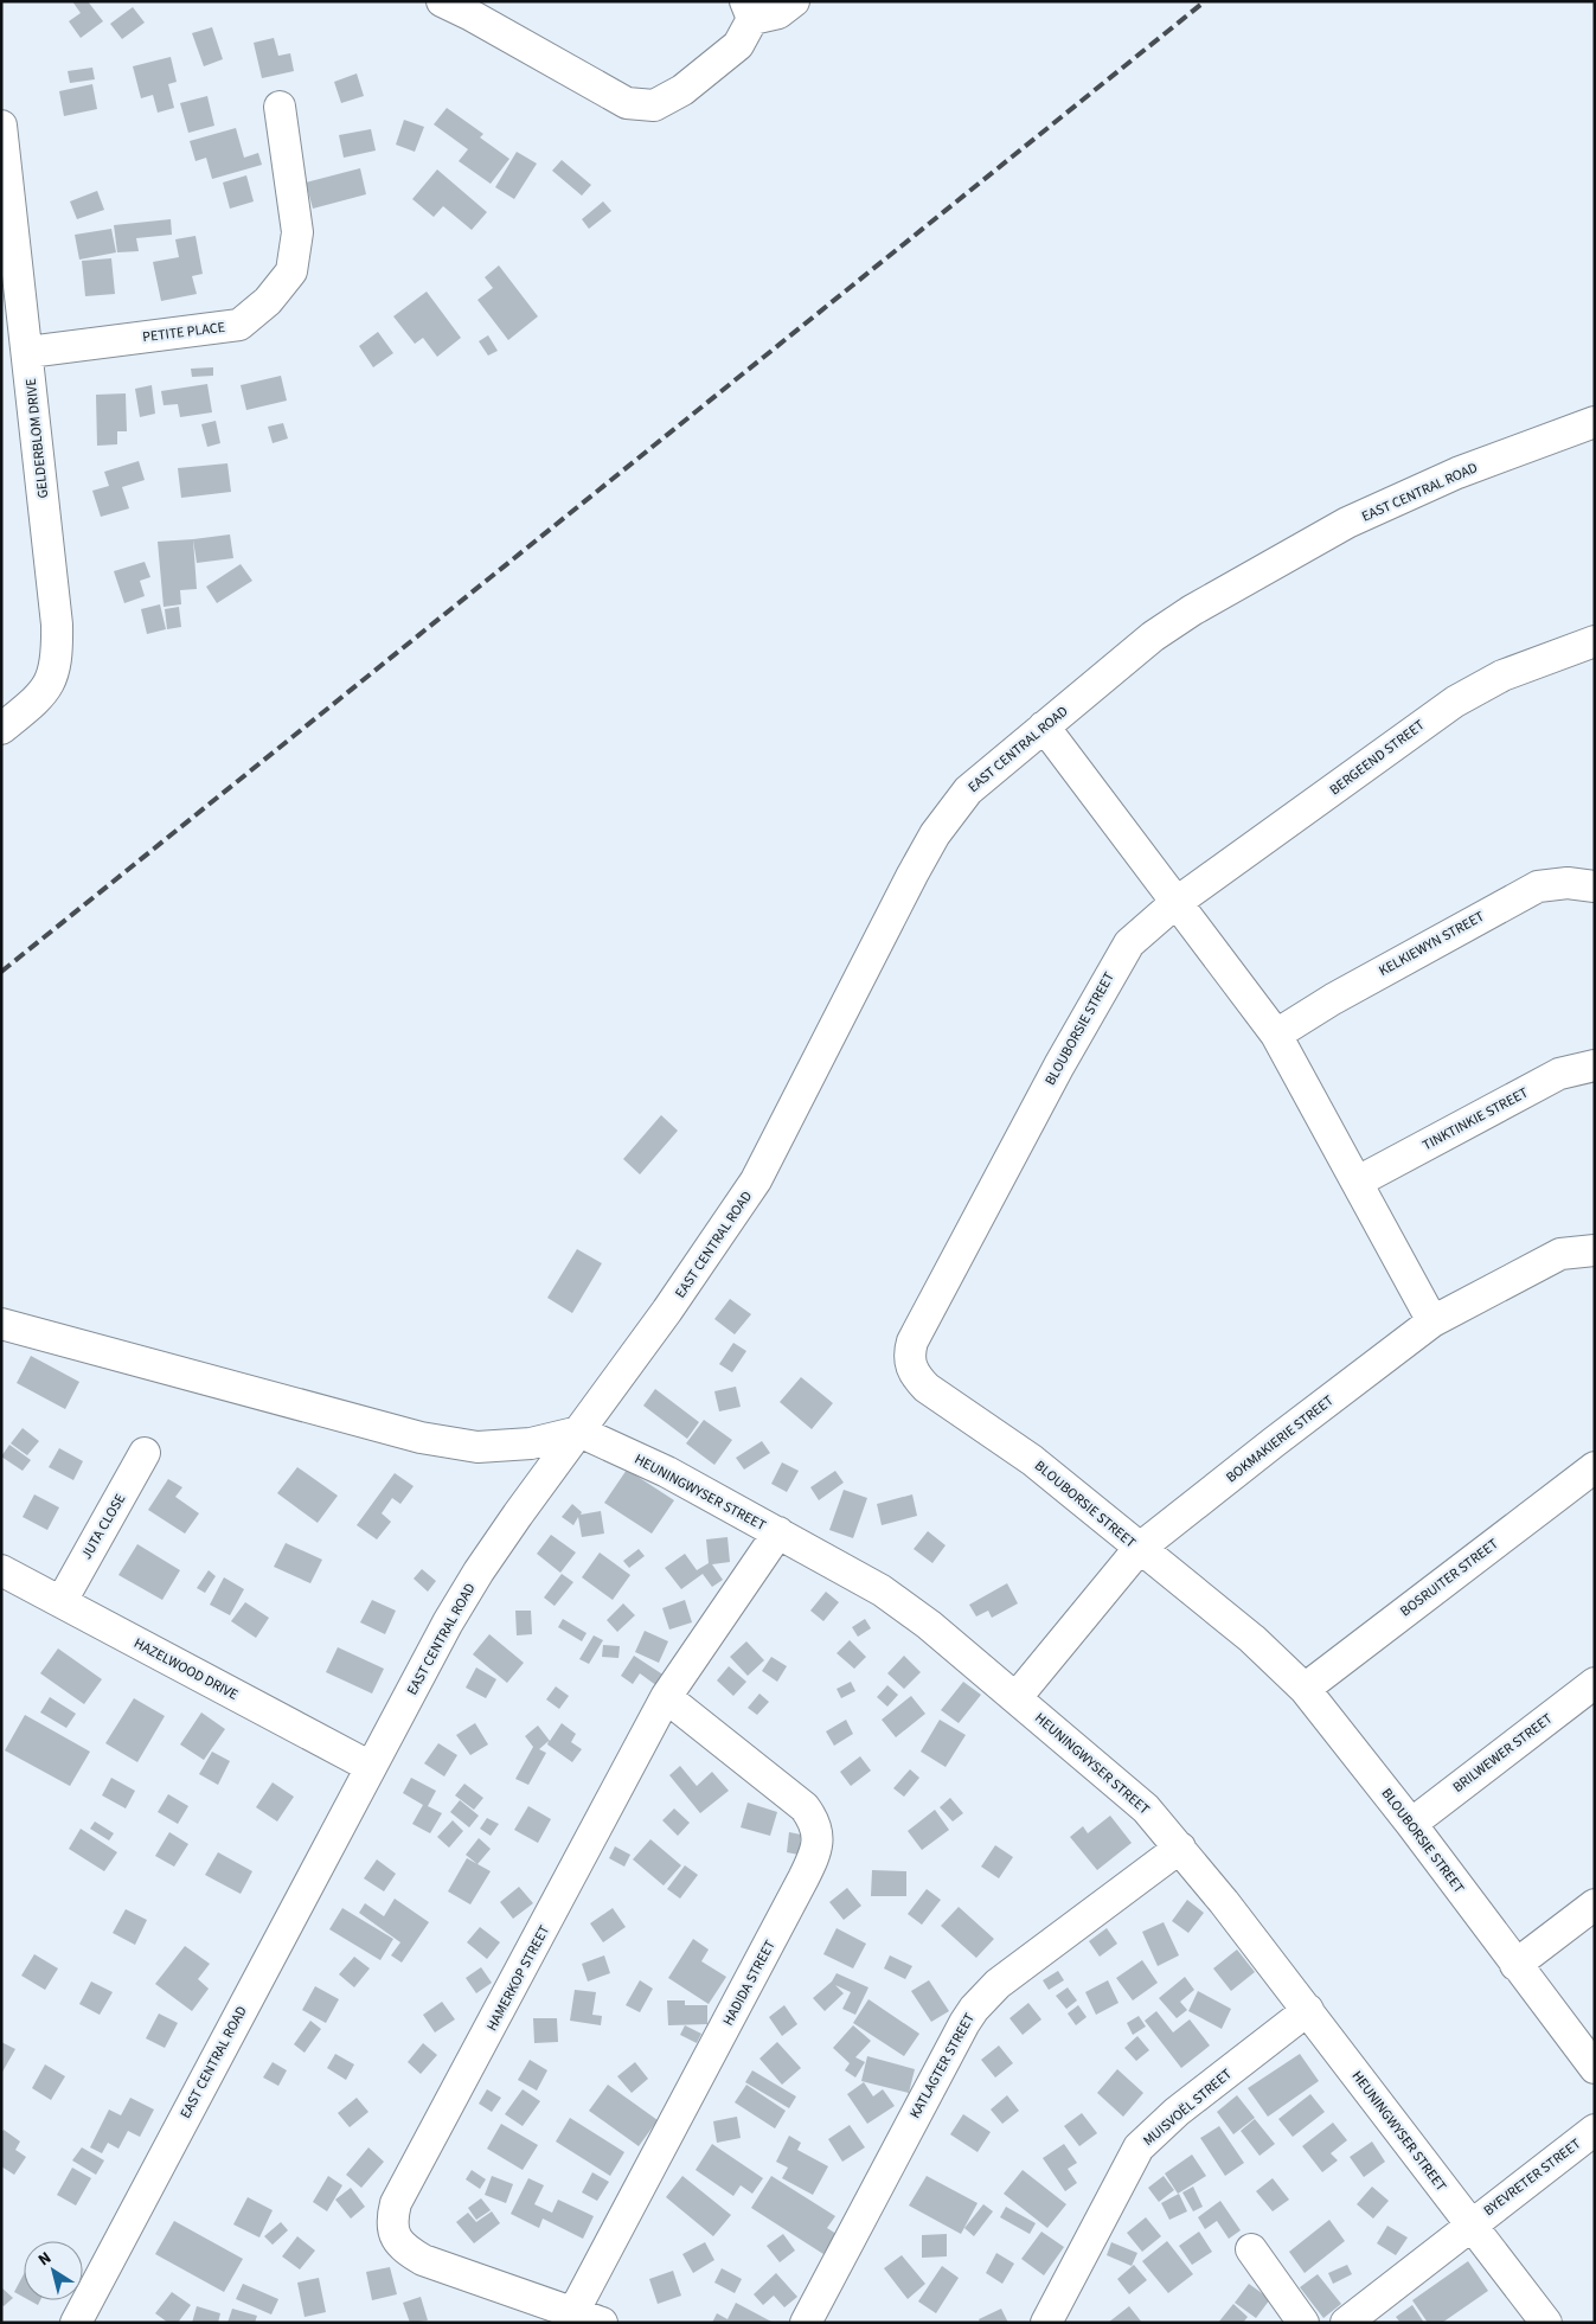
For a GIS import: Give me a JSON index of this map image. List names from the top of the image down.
{
  "streets": {
    "street": [
      "PETITE PLACE",
      "GELDERBLOM DRIVE",
      "EAST CENTRAL ROAD",
      "BERGEEND STREET",
      "KELKIEWYN STREET",
      "BLOUBORSIE STREET",
      "TINKTINKIE STREET",
      "BOKMAKIERIE STREET",
      "HEUNINGWYSER STREET",
      "JUTA CLOSE",
      "BOSRUITER STREET",
      "HAZELWOOD DRIVE",
      "BRILWEWER STREET",
      "HAMERKOP STREET",
      "HADIDA STREET",
      "KATLAGTER STREET",
      "MUISVOËL STREET",
      "BYEVRETER STREET"
    ]
  },
  "crossings": [
    ["PETITE PLACE", "GELDERBLOM DRIVE"],
    ["EAST CENTRAL ROAD", "HEUNINGWYSER STREET"],
    ["EAST CENTRAL ROAD", "HAZELWOOD DRIVE"],
    ["BERGEEND STREET", "BLOUBORSIE STREET"],
    ["BLOUBORSIE STREET", "BOKMAKIERIE STREET"],
    ["BLOUBORSIE STREET", "BOSRUITER STREET"],
    ["BLOUBORSIE STREET", "BRILWEWER STREET"],
    ["BOKMAKIERIE STREET", "HEUNINGWYSER STREET"],
    ["HEUNINGWYSER STREET", "HAMERKOP STREET"],
    ["HEUNINGWYSER STREET", "KATLAGTER STREET"],
    ["HEUNINGWYSER STREET", "MUISVOËL STREET"],
    ["HEUNINGWYSER STREET", "BYEVRETER STREET"],
    ["JUTA CLOSE", "HAZELWOOD DRIVE"],
    ["HAMERKOP STREET", "HADIDA STREET"]
  ],
  "north": "top left"
}
